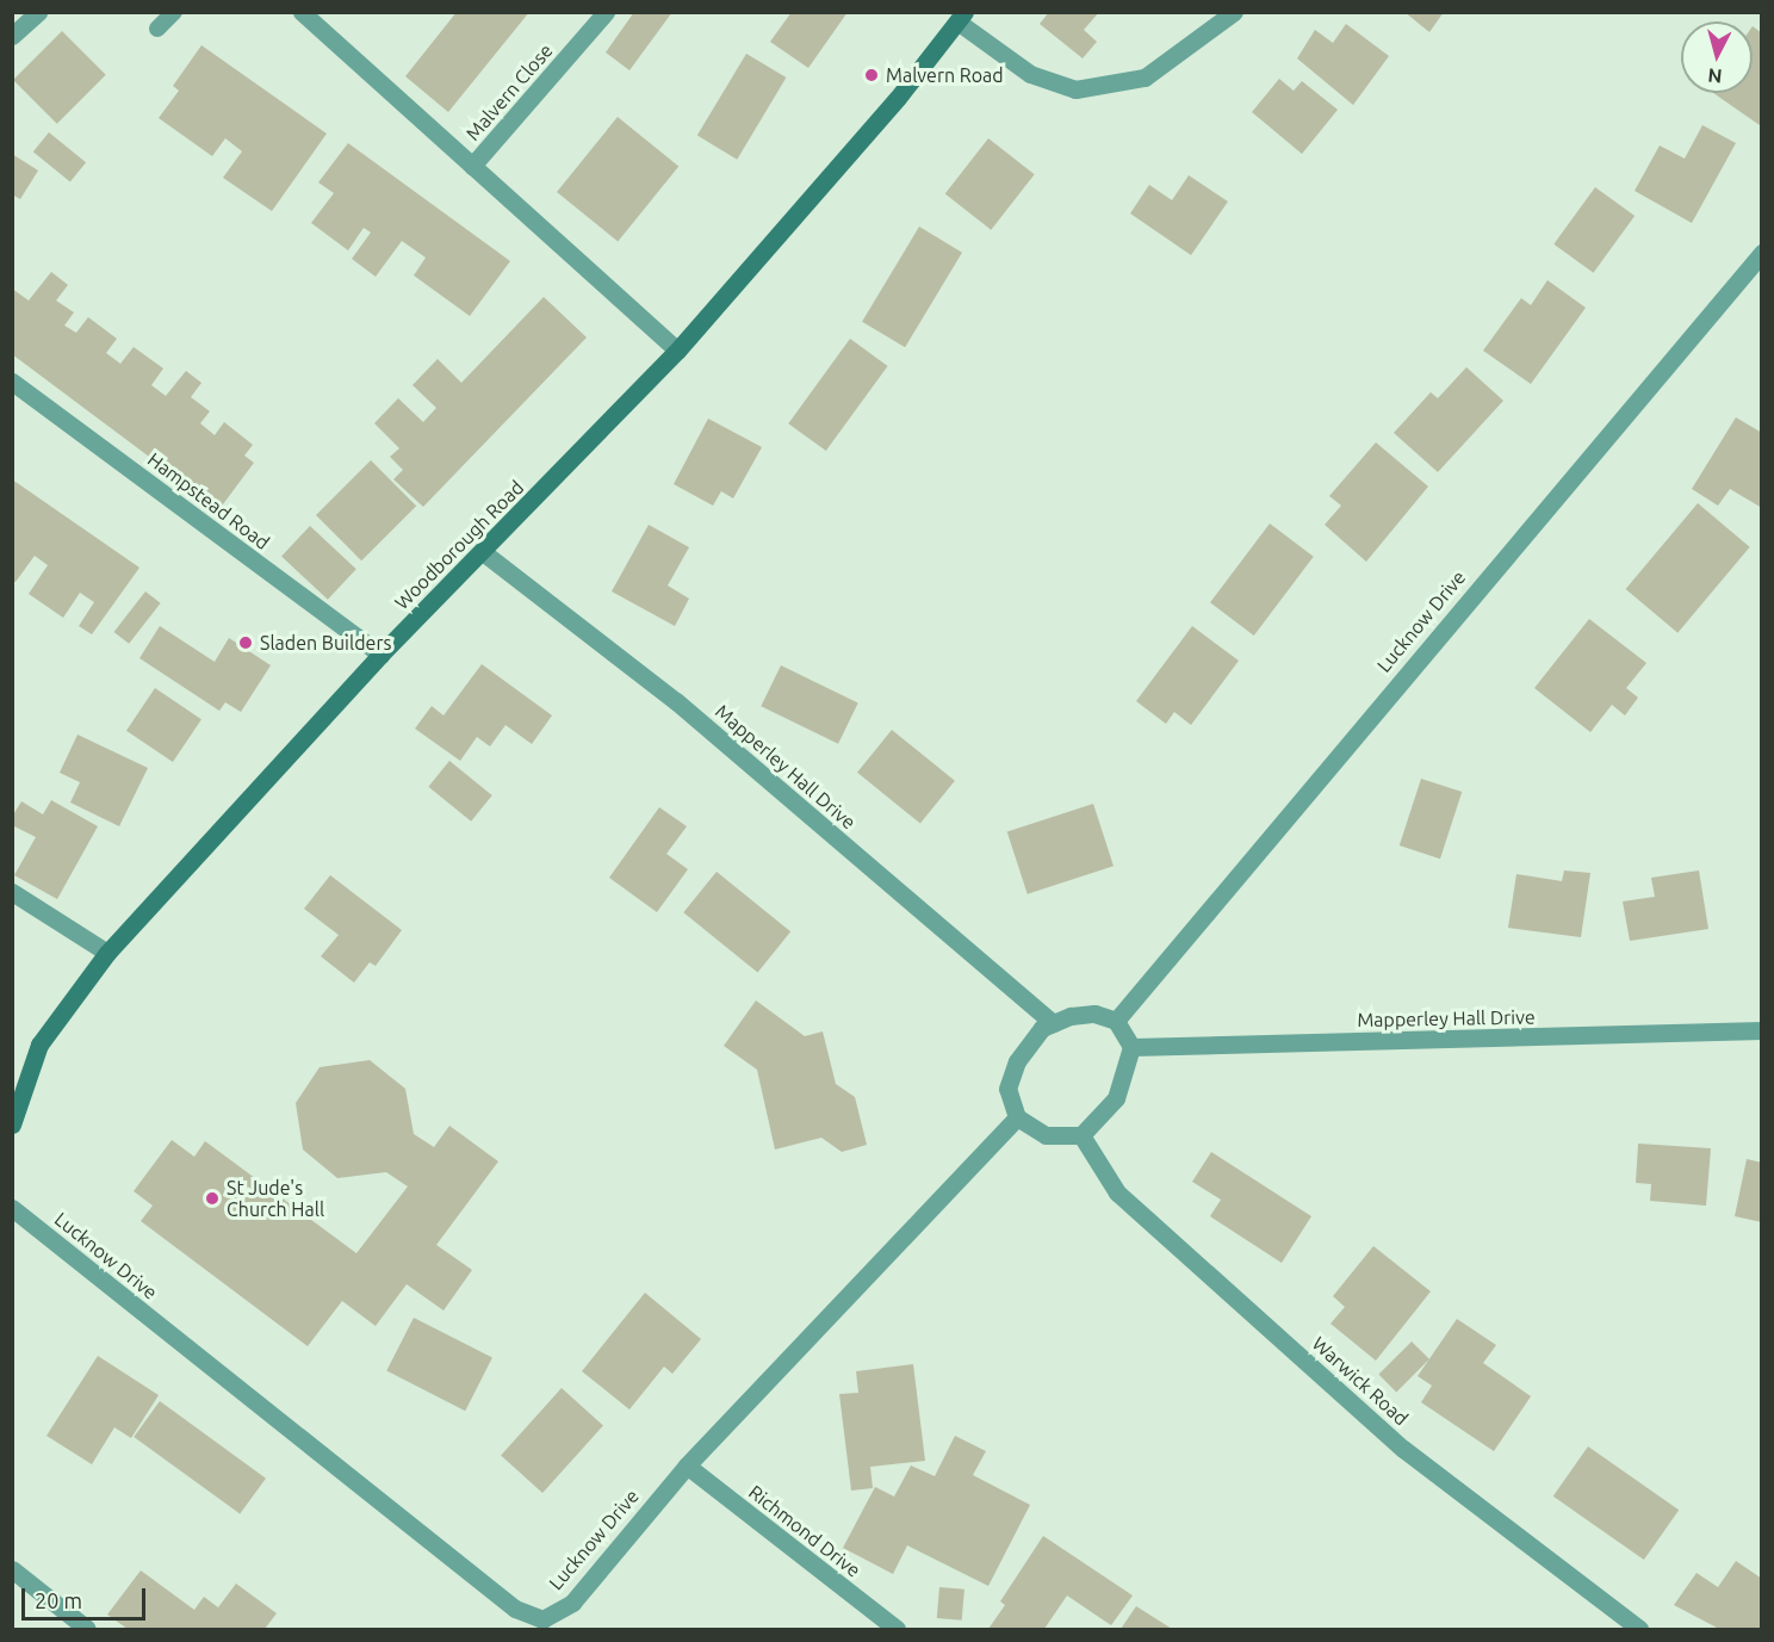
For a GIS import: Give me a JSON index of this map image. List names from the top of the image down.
{
  "streets": {
    "main road": ["Woodborough Road"],
    "street": [
      "Malvern Close",
      "Hampstead Road",
      "Lucknow Drive",
      "Mapperley Hall Drive",
      "Warwick Road",
      "Richmond Drive"
    ]
  },
  "crossings": [
    ["Hampstead Road", "Woodborough Road"],
    ["Woodborough Road", "Mapperley Hall Drive"],
    ["Lucknow Drive", "Mapperley Hall Drive"],
    ["Lucknow Drive", "Warwick Road"],
    ["Lucknow Drive", "Richmond Drive"],
    ["Mapperley Hall Drive", "Warwick Road"]
  ],
  "places": ["Malvern Road", "Sladen Builders", "St Jude's Church Hall"],
  "scale_bar": "20 m",
  "north": "bottom"
}
